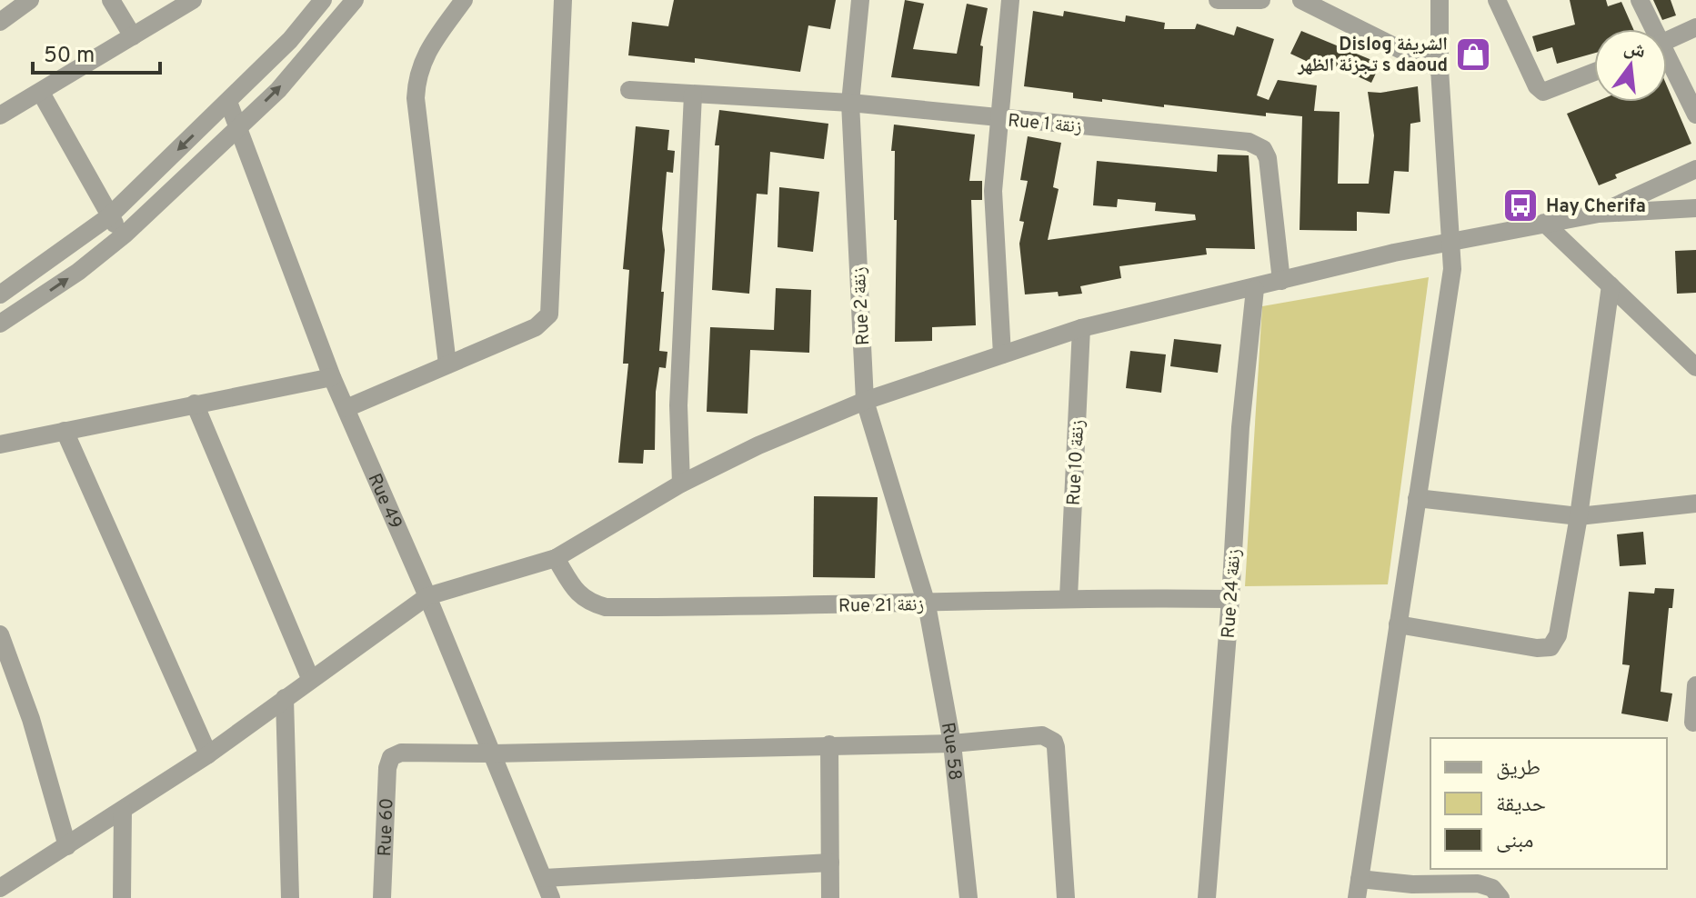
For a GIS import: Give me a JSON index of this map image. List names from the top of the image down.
{
  "streets": {
    "street": [
      "Rue 1 زنقة",
      "Rue 2 زنقة",
      "Rue 10 زنقة",
      "Rue 49",
      "Rue 24 زنقة",
      "Rue 21 زنقة",
      "Rue 58",
      "Rue 60"
    ]
  },
  "crossings": [
    ["Rue 1 زنقة", "Rue 2 زنقة"],
    ["Rue 2 زنقة", "Rue 21 زنقة"],
    ["Rue 2 زنقة", "Rue 58"],
    ["Rue 10 زنقة", "Rue 21 زنقة"],
    ["Rue 49", "Rue 60"],
    ["Rue 24 زنقة", "Rue 21 زنقة"],
    ["Rue 21 زنقة", "Rue 58"]
  ],
  "places": {
    "shop": ["Dislog الشريفة تجزئة الظهر s daoud"],
    "bus stop": ["Hay Cherifa"]
  },
  "legend": ["طريق", "حديقة", "مبنى"],
  "scale_bar": "50 m",
  "north": "top"
}
